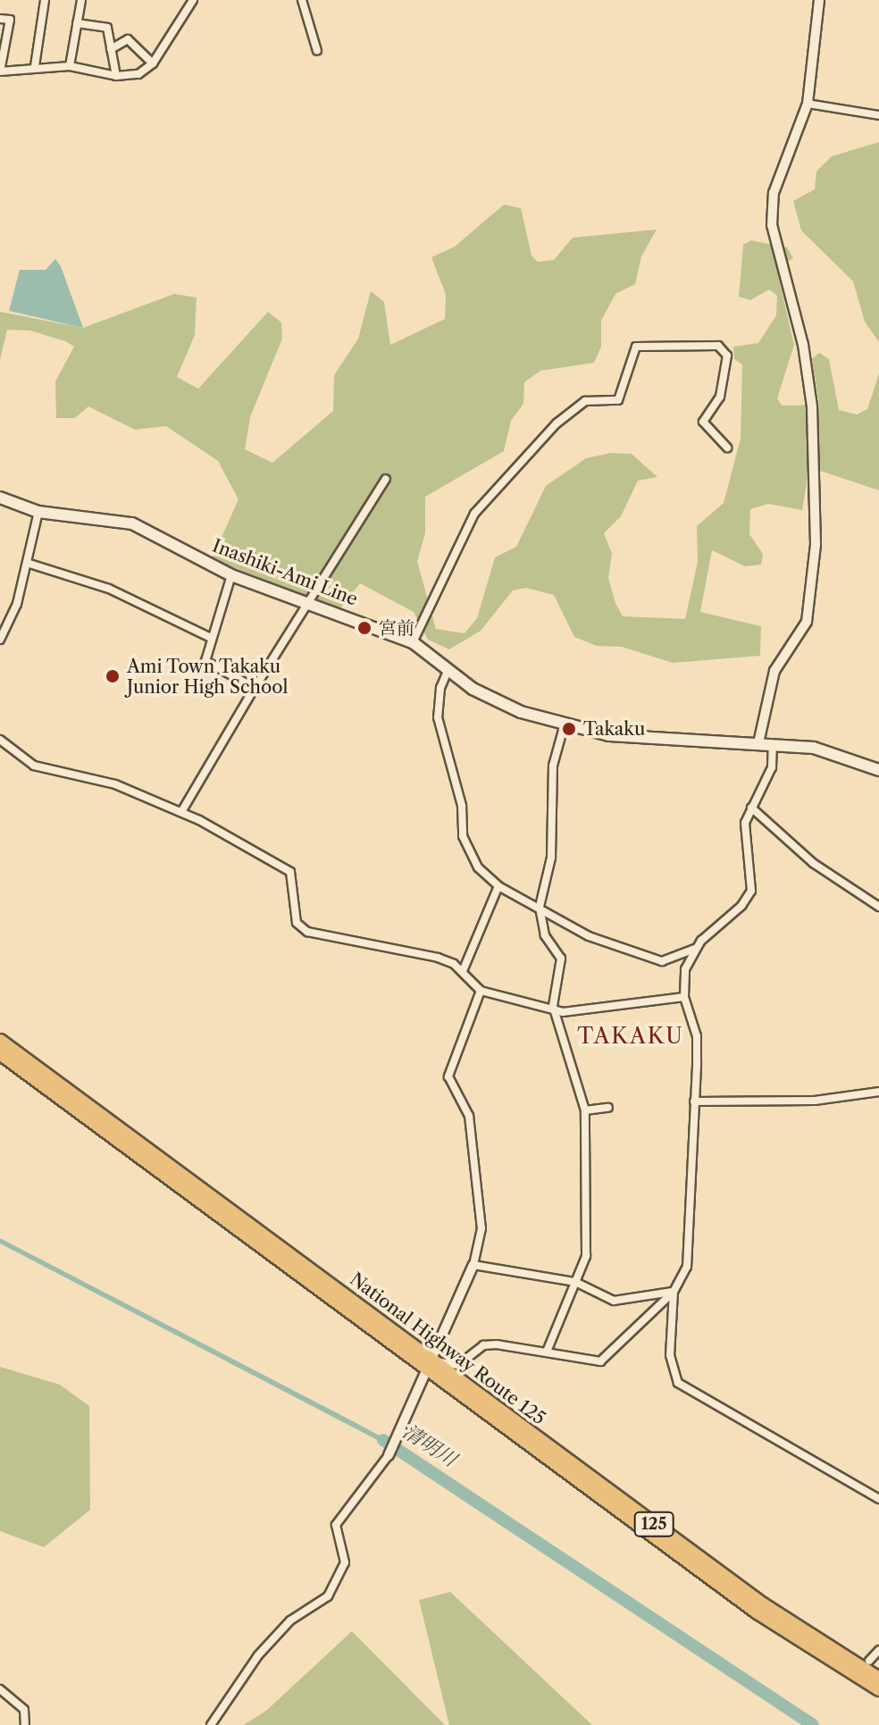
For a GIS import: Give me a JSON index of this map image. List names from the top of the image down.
{
  "streets": {
    "highway": ["National Highway Route 125", "125"],
    "main road": ["Inashiki-Ami Line"]
  },
  "districts": ["TAKAKU"],
  "water": ["清明川"],
  "places": ["宮前", "Ami Town Takaku Junior High School", "Takaku"]
}
